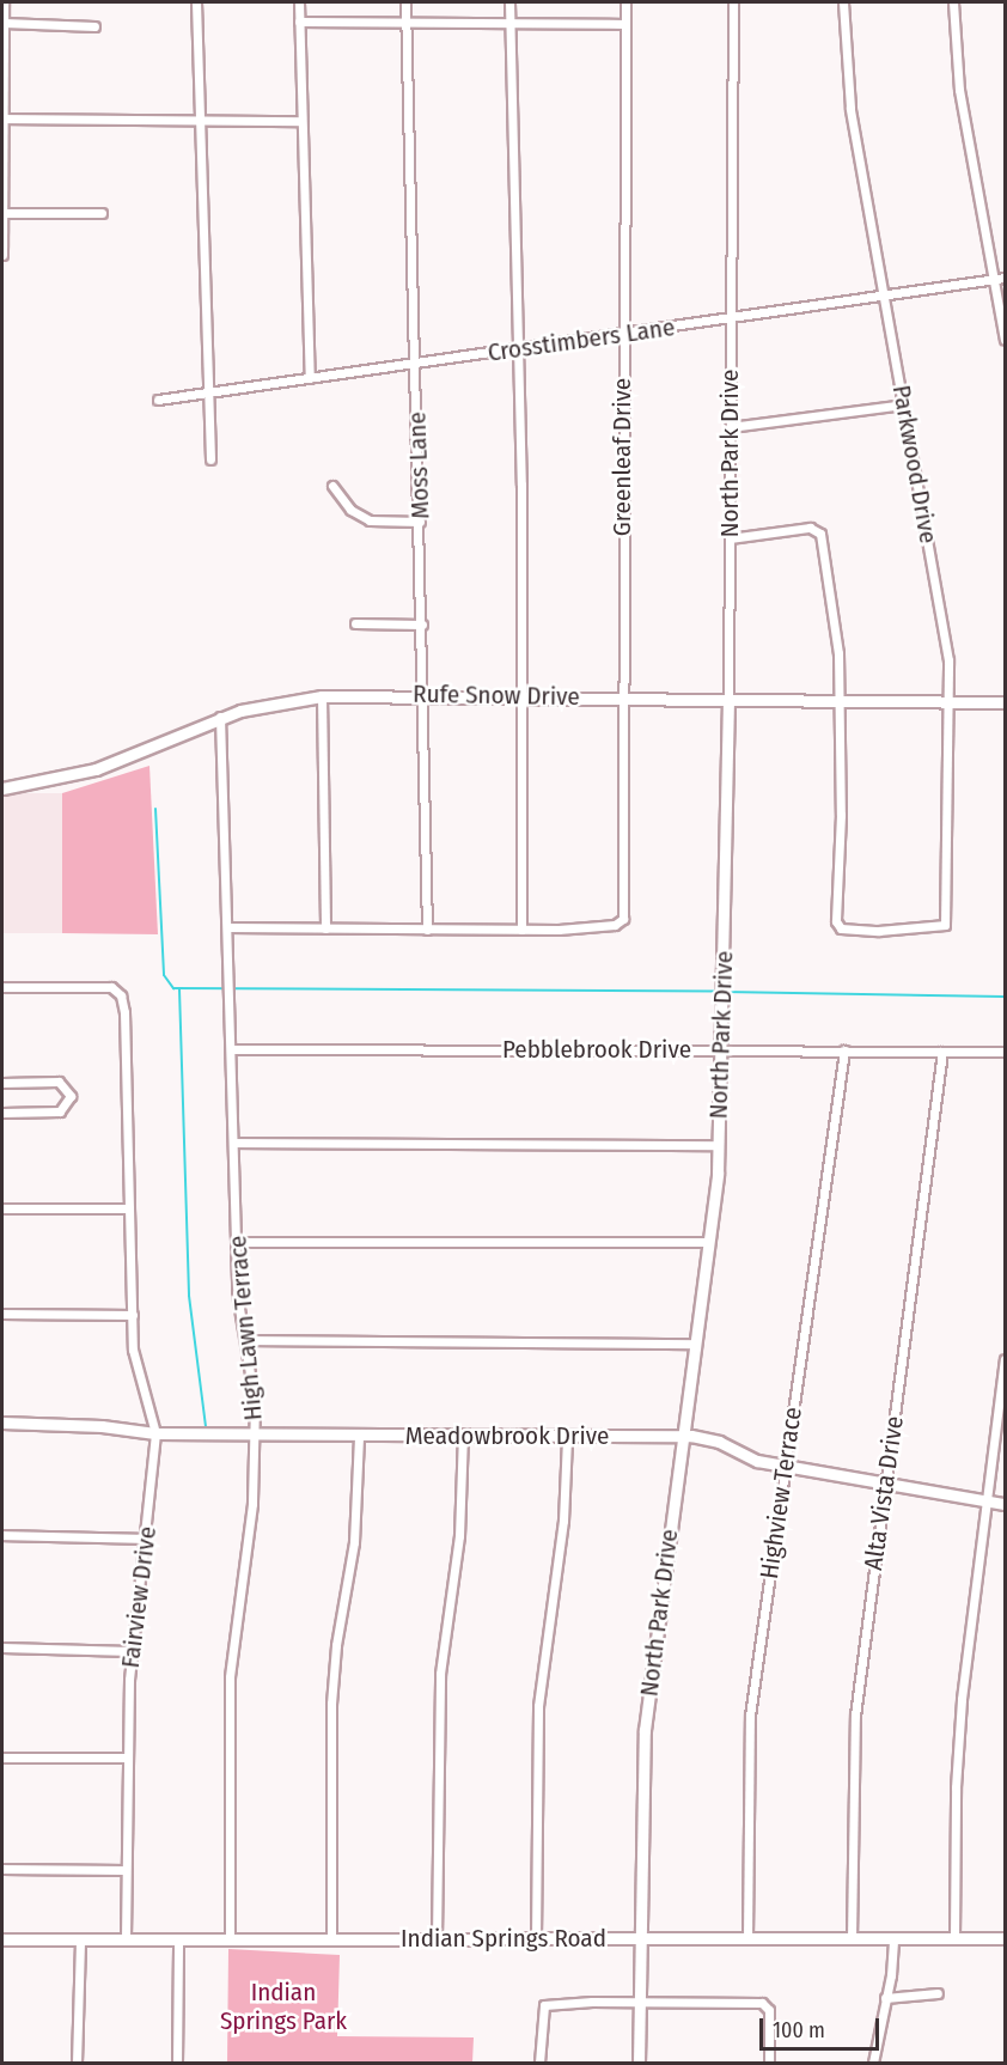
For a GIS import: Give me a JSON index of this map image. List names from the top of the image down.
{
  "streets": {
    "street": [
      "Crosstimbers Lane",
      "North Park Drive",
      "Greenleaf Drive",
      "Parkwood Drive",
      "Moss Lane",
      "Rufe Snow Drive",
      "Pebblebrook Drive",
      "High Lawn Terrace",
      "Meadowbrook Drive",
      "Highview Terrace",
      "Alta Vista Drive",
      "Fairview Drive",
      "Indian Springs Road"
    ]
  },
  "crossings": [
    ["Crosstimbers Lane", "North Park Drive"],
    ["Crosstimbers Lane", "Greenleaf Drive"],
    ["Crosstimbers Lane", "Parkwood Drive"],
    ["Crosstimbers Lane", "Moss Lane"],
    ["North Park Drive", "Rufe Snow Drive"],
    ["North Park Drive", "Pebblebrook Drive"],
    ["North Park Drive", "Meadowbrook Drive"],
    ["North Park Drive", "Indian Springs Road"],
    ["Greenleaf Drive", "Rufe Snow Drive"],
    ["Parkwood Drive", "Rufe Snow Drive"],
    ["Moss Lane", "Rufe Snow Drive"],
    ["Rufe Snow Drive", "High Lawn Terrace"],
    ["Pebblebrook Drive", "High Lawn Terrace"],
    ["Pebblebrook Drive", "Highview Terrace"],
    ["Pebblebrook Drive", "Alta Vista Drive"],
    ["High Lawn Terrace", "Meadowbrook Drive"],
    ["High Lawn Terrace", "Indian Springs Road"],
    ["Meadowbrook Drive", "Highview Terrace"],
    ["Meadowbrook Drive", "Alta Vista Drive"],
    ["Meadowbrook Drive", "Fairview Drive"],
    ["Highview Terrace", "Indian Springs Road"],
    ["Alta Vista Drive", "Indian Springs Road"],
    ["Fairview Drive", "Indian Springs Road"]
  ],
  "parks": ["Indian Springs Park"],
  "scale_bar": "100 m"
}
